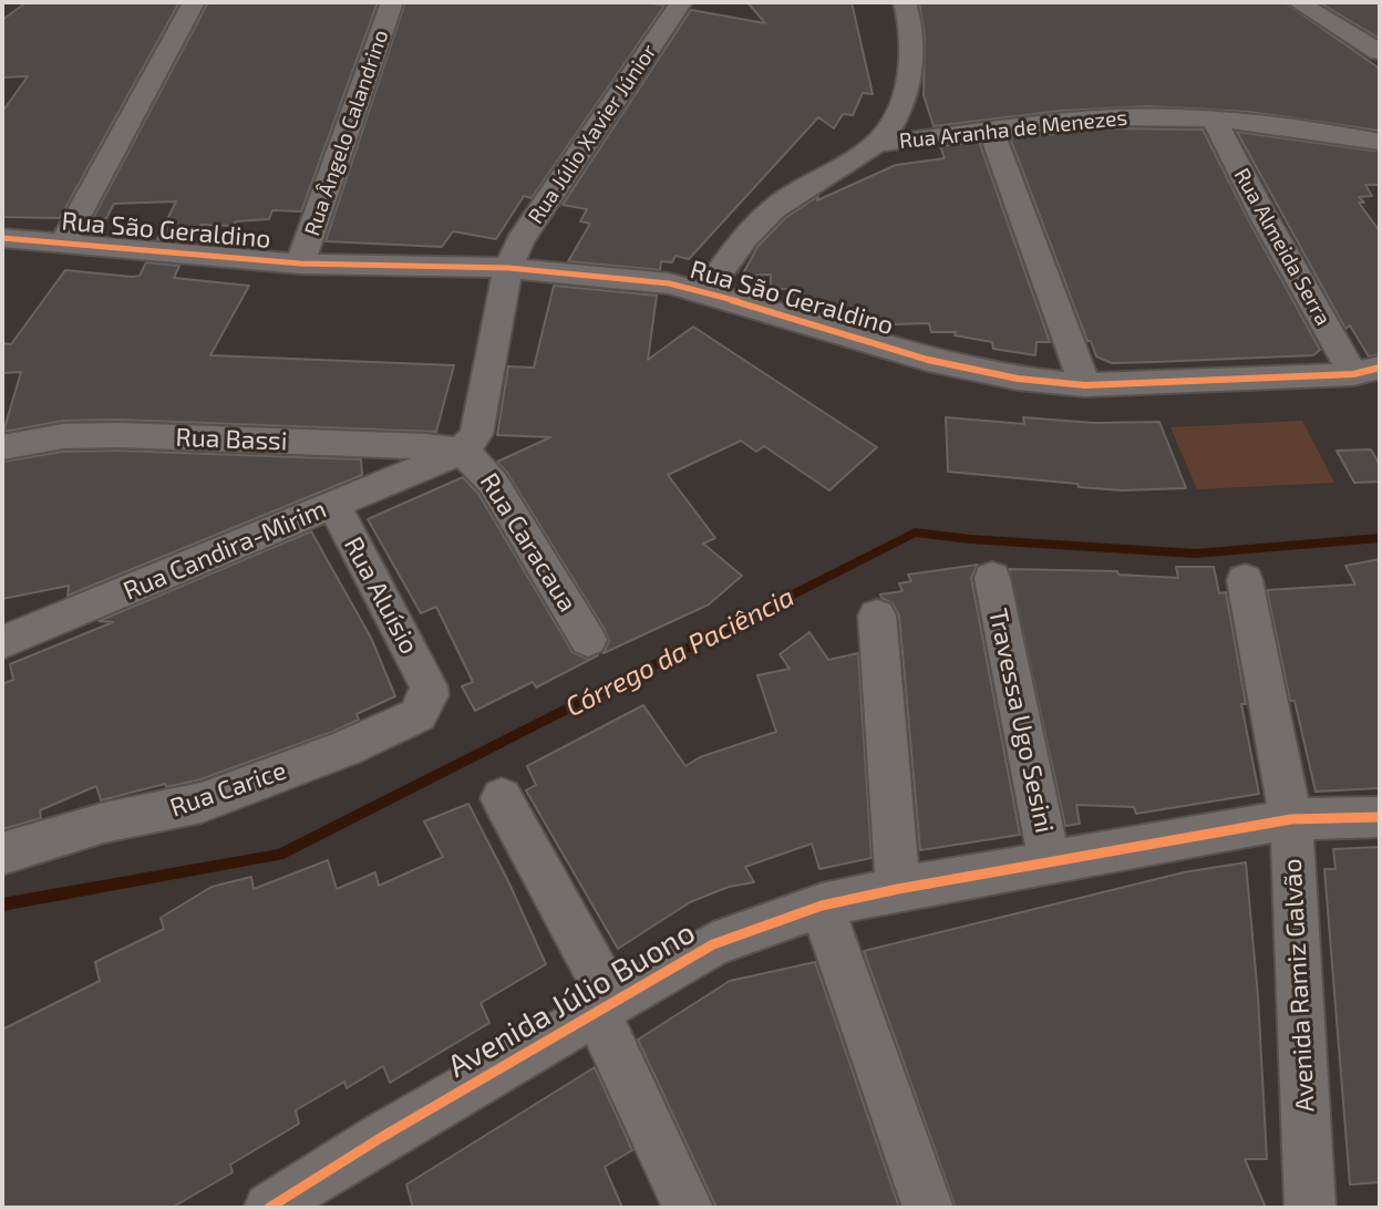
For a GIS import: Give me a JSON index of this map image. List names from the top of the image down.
{
  "streets": {
    "street": [
      "Rua Aranha de Menezes",
      "Rua Ângelo Calandrino",
      "Rua Júlio Xavier Júnior",
      "Rua São Geraldino",
      "Rua Almeida Serra",
      "Rua Bassi",
      "Rua Caracaua",
      "Rua Candira-Mirim",
      "Rua Aluísio",
      "Travessa Ugo Sesini",
      "Rua Carice",
      "Avenida Ramiz Galvão",
      "Avenida Júlio Buono"
    ]
  },
  "crossings": [
    ["Rua Aranha de Menezes", "Rua Almeida Serra"],
    ["Rua Ângelo Calandrino", "Rua São Geraldino"],
    ["Rua Júlio Xavier Júnior", "Rua São Geraldino"],
    ["Rua Júlio Xavier Júnior", "Rua Bassi"],
    ["Rua Júlio Xavier Júnior", "Rua Caracaua"],
    ["Rua Júlio Xavier Júnior", "Rua Candira-Mirim"],
    ["Rua São Geraldino", "Rua Almeida Serra"],
    ["Rua Bassi", "Rua Caracaua"],
    ["Rua Bassi", "Rua Candira-Mirim"],
    ["Rua Caracaua", "Rua Candira-Mirim"],
    ["Rua Candira-Mirim", "Rua Aluísio"],
    ["Rua Aluísio", "Rua Carice"],
    ["Travessa Ugo Sesini", "Avenida Júlio Buono"],
    ["Avenida Ramiz Galvão", "Avenida Júlio Buono"]
  ],
  "water": ["Córrego da Paciência"]
}
